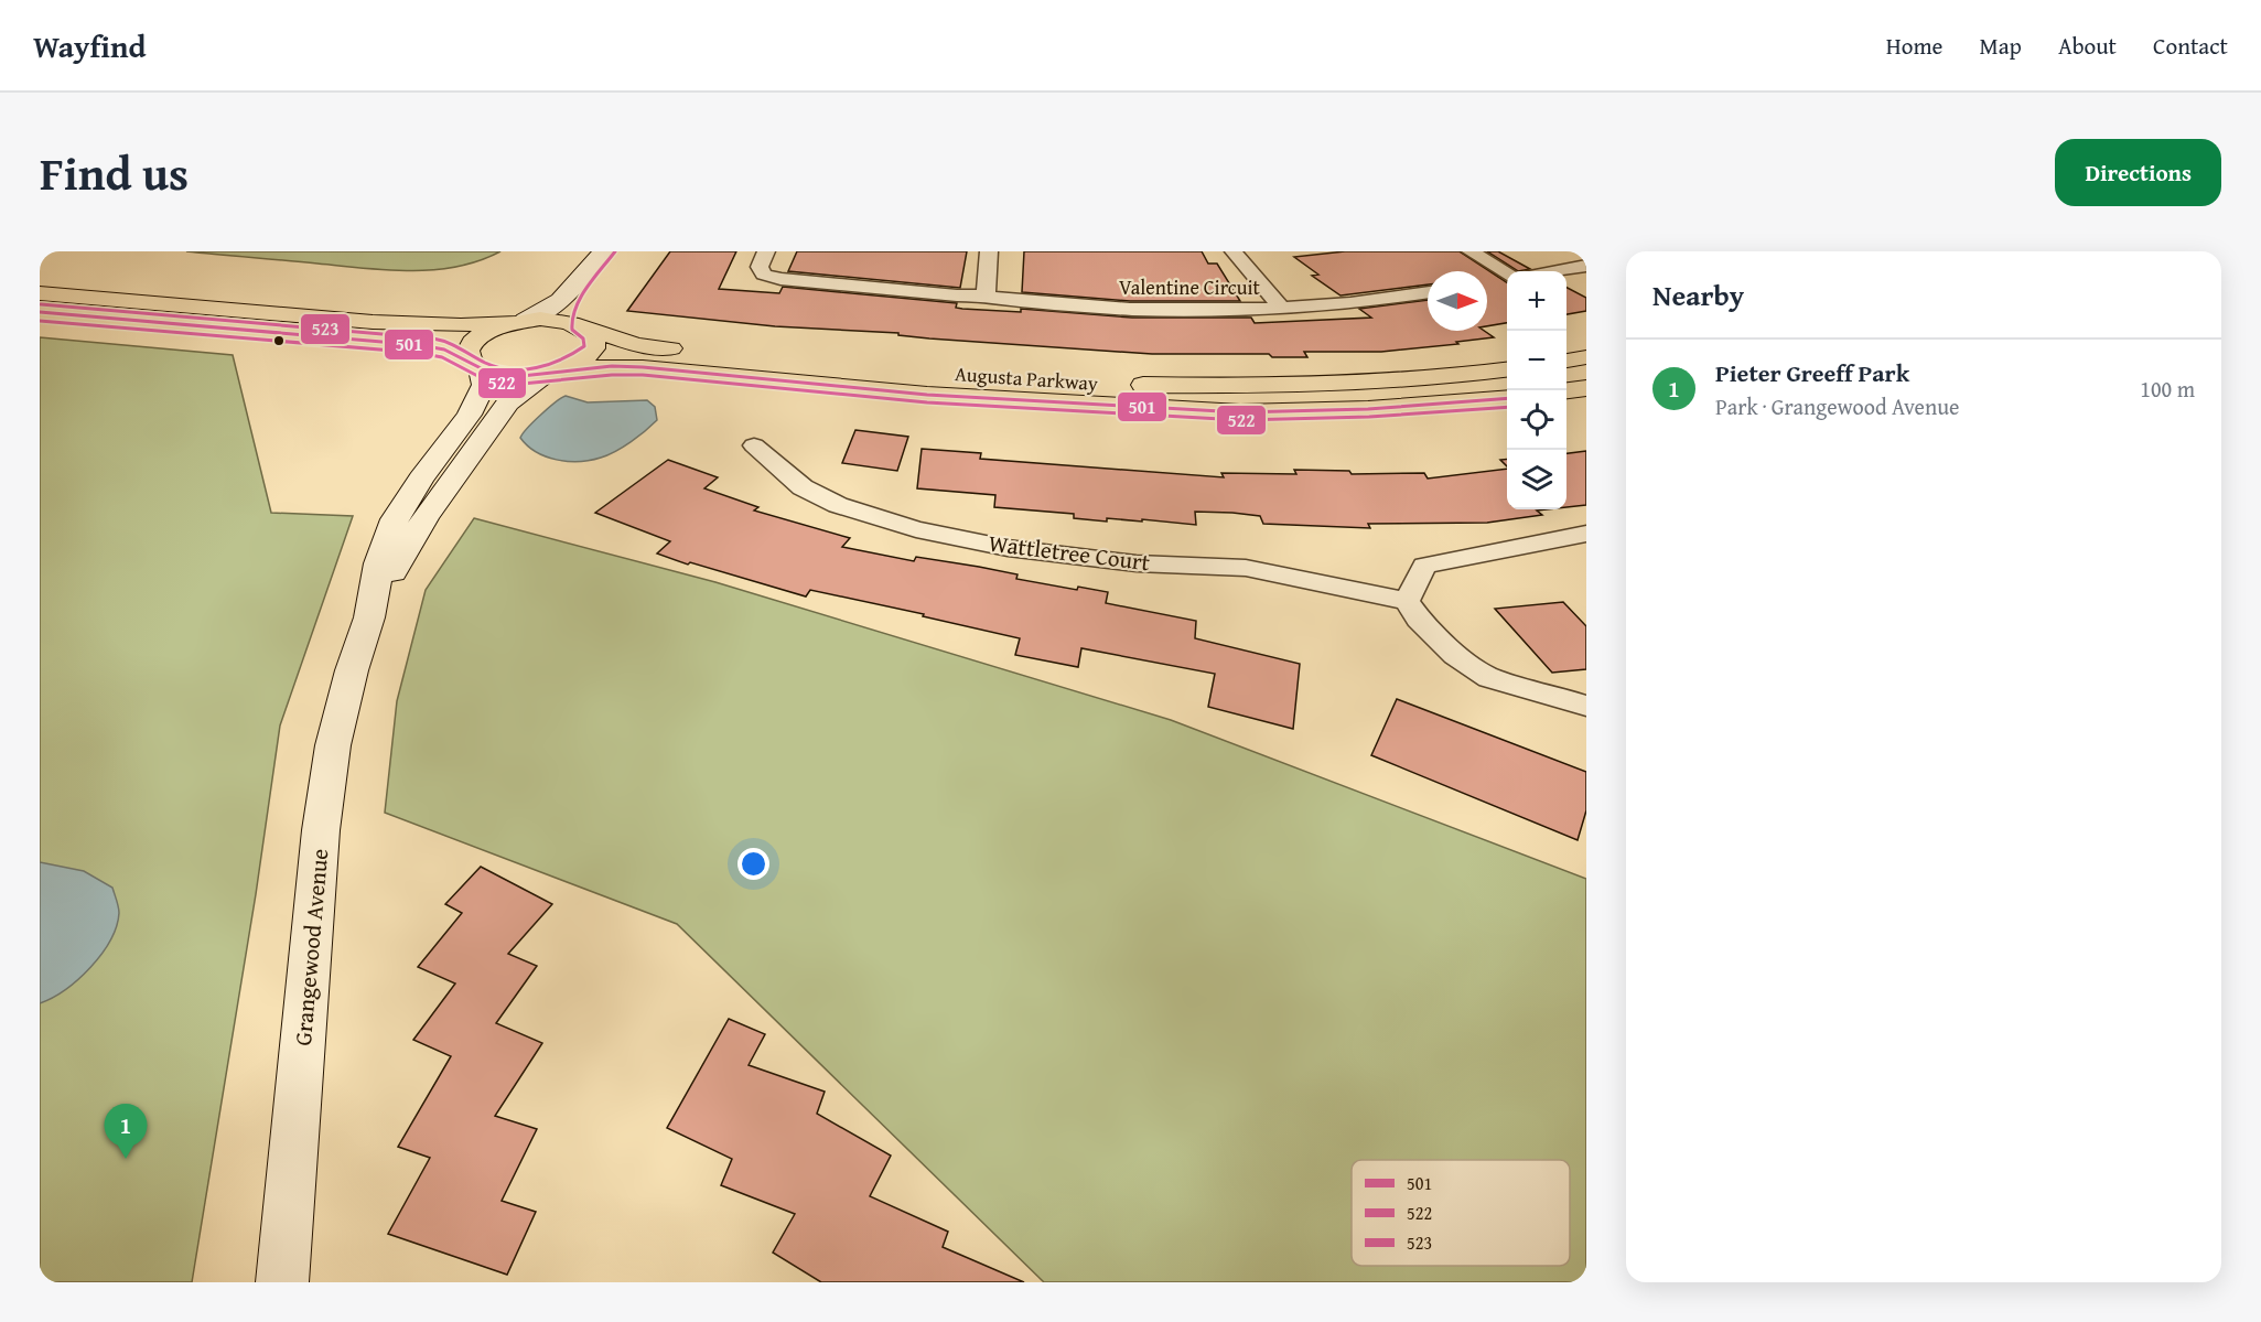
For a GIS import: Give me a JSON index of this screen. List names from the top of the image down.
{
  "streets": {
    "main road": ["Augusta Parkway"],
    "street": ["Valentine Circuit", "Wattletree Court", "Grangewood Avenue"]
  },
  "crossings": [
    ["Augusta Parkway", "Grangewood Avenue"]
  ],
  "lines": ["transit line 523", "transit line 501", "transit line 522"],
  "legend": ["501", "522", "523"],
  "north": "right",
  "page": {
    "header": "Wayfind",
    "nav": [
      "Home",
      "Map",
      "About",
      "Contact"
    ],
    "title": "Find us",
    "buttons": "Directions",
    "heading": "Nearby",
    "map_buttons": ["+", "−"],
    "list": [
      {
        "mark": "1",
        "name": "Pieter Greeff Park",
        "note": "Park · Grangewood Avenue",
        "value": "100 m"
      }
    ],
    "pins": "1"
  }
}
